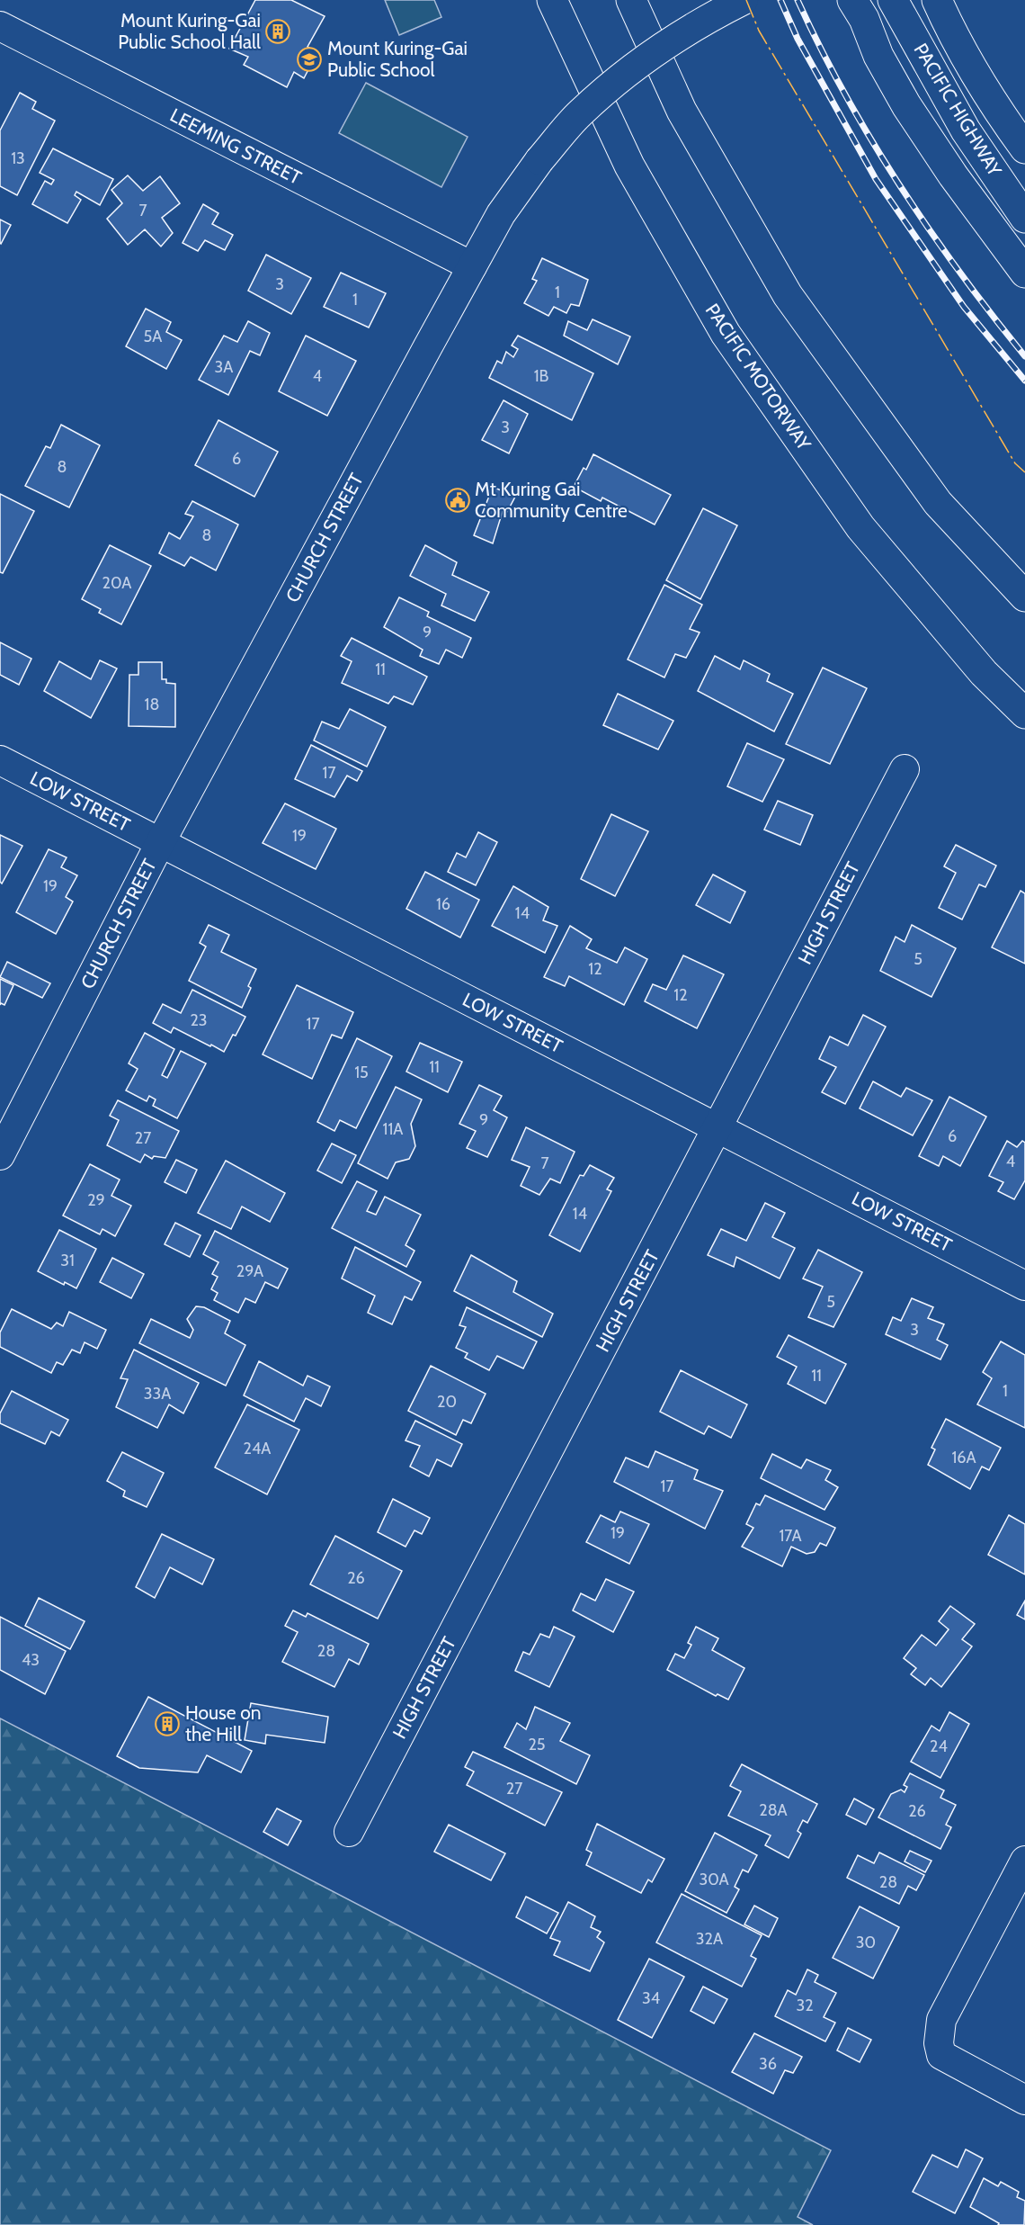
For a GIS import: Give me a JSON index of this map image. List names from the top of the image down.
{
  "streets": {
    "main road": ["PACIFIC HIGHWAY", "PACIFIC MOTORWAY"],
    "street": [
      "LEEMING STREET",
      "CHURCH STREET",
      "LOW STREET",
      "HIGH STREET"
    ]
  },
  "crossings": [
    ["LEEMING STREET", "CHURCH STREET"],
    ["CHURCH STREET", "LOW STREET"],
    ["LOW STREET", "HIGH STREET"]
  ],
  "places": {
    "building": ["Mount Kuring-Gai Public School Hall", "House on the Hill"],
    "school or university": ["Mount Kuring-Gai Public School"],
    "public building": ["Mt Kuring Gai Community Centre"]
  },
  "house_numbers": [
    "13",
    "7",
    "3",
    "1",
    "1",
    "5A",
    "3A",
    "4",
    "1B",
    "3",
    "6",
    "8",
    "8",
    "20A",
    "9",
    "11",
    "18",
    "17",
    "19",
    "19",
    "16",
    "14",
    "5",
    "12",
    "12",
    "23",
    "17",
    "11",
    "15",
    "9",
    "11A",
    "6",
    "27",
    "4",
    "7",
    "29",
    "14",
    "31",
    "29A",
    "5",
    "3",
    "11",
    "1",
    "33A",
    "20",
    "24A",
    "16A",
    "17",
    "19",
    "17A",
    "26",
    "28",
    "43",
    "25",
    "24",
    "27",
    "28A",
    "26",
    "30A",
    "28",
    "32A",
    "30",
    "34",
    "32",
    "36"
  ]
}
